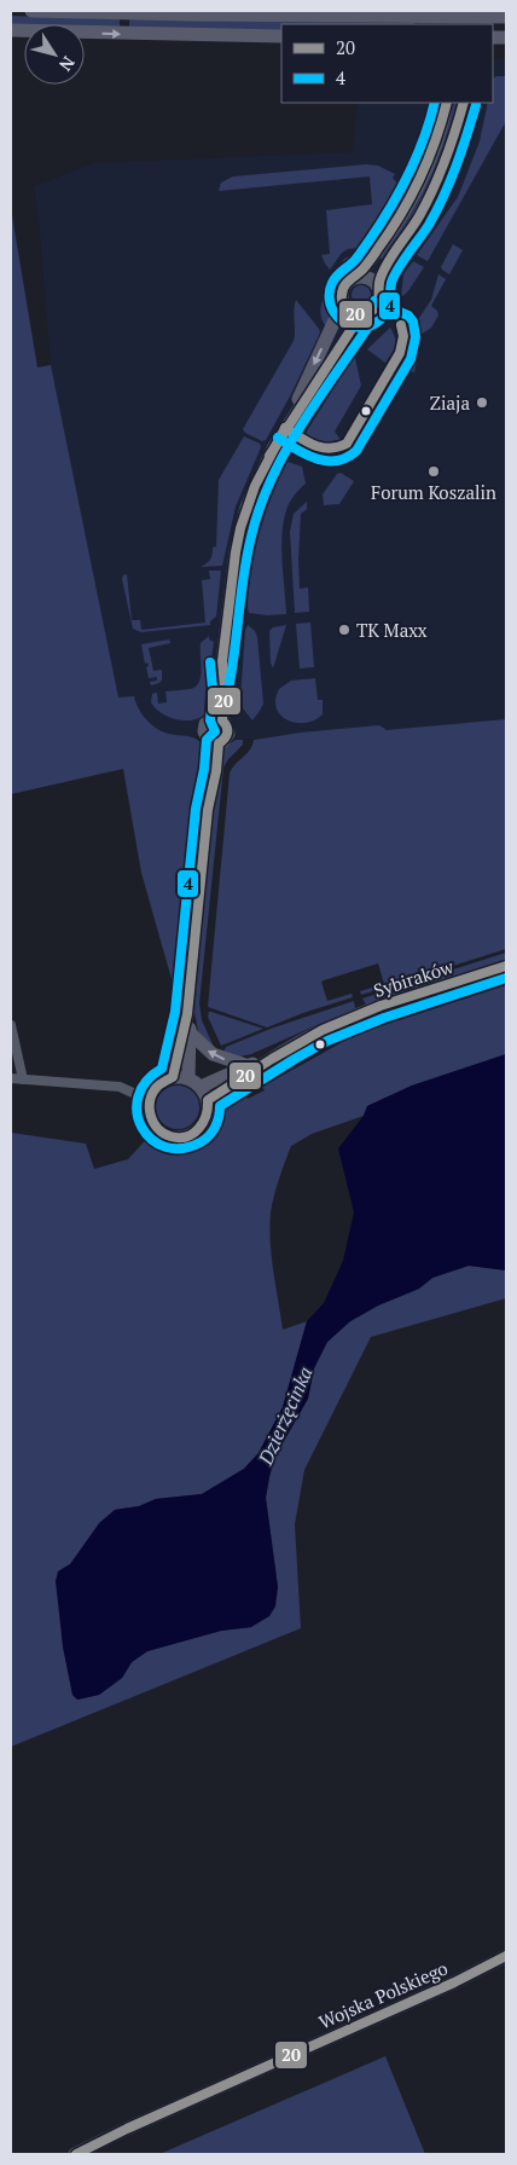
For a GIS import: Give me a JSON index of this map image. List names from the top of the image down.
{
  "streets": {
    "street": ["Sybiraków", "Wojska Polskiego"]
  },
  "water": ["Dzierżęcinka"],
  "places": ["Ziaja", "Forum Koszalin", "TK Maxx"],
  "lines": ["transit line 20", "transit line 4"],
  "legend": ["20", "4"],
  "north": "bottom right"
}
